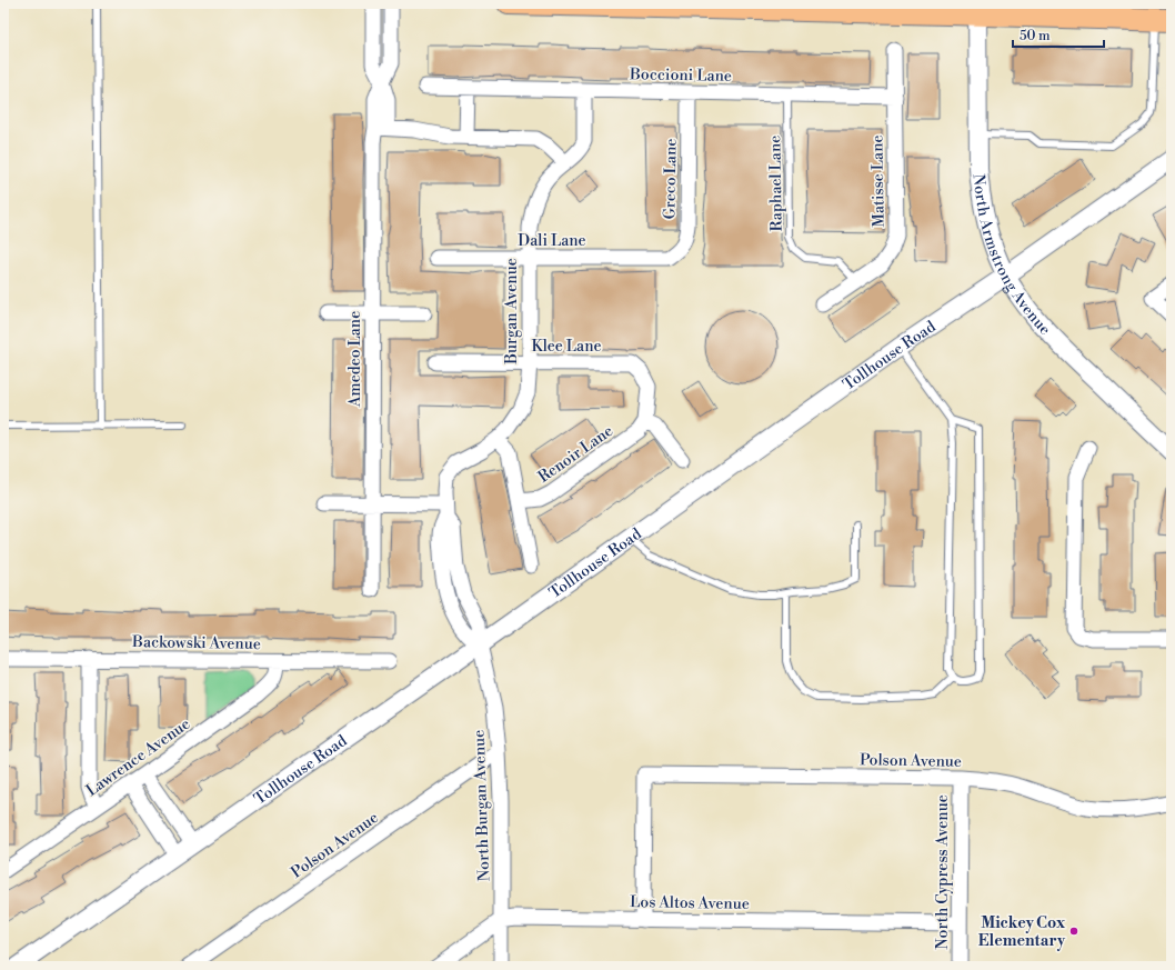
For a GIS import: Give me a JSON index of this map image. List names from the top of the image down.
{
  "streets": {
    "street": [
      "Boccioni Lane",
      "Greco Lane",
      "Matisse Lane",
      "Dali Lane",
      "North Armstrong Avenue",
      "Burgan Avenue",
      "Klee Lane",
      "Tollhouse Road",
      "Amedeo Lane",
      "Renoir Lane",
      "Backowski Avenue",
      "Lawrence Avenue",
      "Polson Avenue",
      "North Burgan Avenue",
      "North Cypress Avenue",
      "Los Altos Avenue"
    ],
    "lane": ["Raphael Lane"]
  },
  "crossings": [
    ["Boccioni Lane", "Greco Lane"],
    ["Boccioni Lane", "Matisse Lane"],
    ["Boccioni Lane", "Raphael Lane"],
    ["Boccioni Lane", "Burgan Avenue"],
    ["Greco Lane", "Dali Lane"],
    ["Matisse Lane", "Raphael Lane"],
    ["Dali Lane", "Burgan Avenue"],
    ["North Armstrong Avenue", "Tollhouse Road"],
    ["Burgan Avenue", "Klee Lane"],
    ["Burgan Avenue", "Tollhouse Road"],
    ["Burgan Avenue", "North Burgan Avenue"],
    ["Klee Lane", "Renoir Lane"],
    ["Tollhouse Road", "North Burgan Avenue"],
    ["Backowski Avenue", "Lawrence Avenue"],
    ["Polson Avenue", "North Burgan Avenue"],
    ["Polson Avenue", "North Cypress Avenue"],
    ["Polson Avenue", "Los Altos Avenue"],
    ["North Burgan Avenue", "Los Altos Avenue"],
    ["North Cypress Avenue", "Los Altos Avenue"]
  ],
  "places": ["Mickey Cox Elementary"],
  "scale_bar": "50 m"
}
